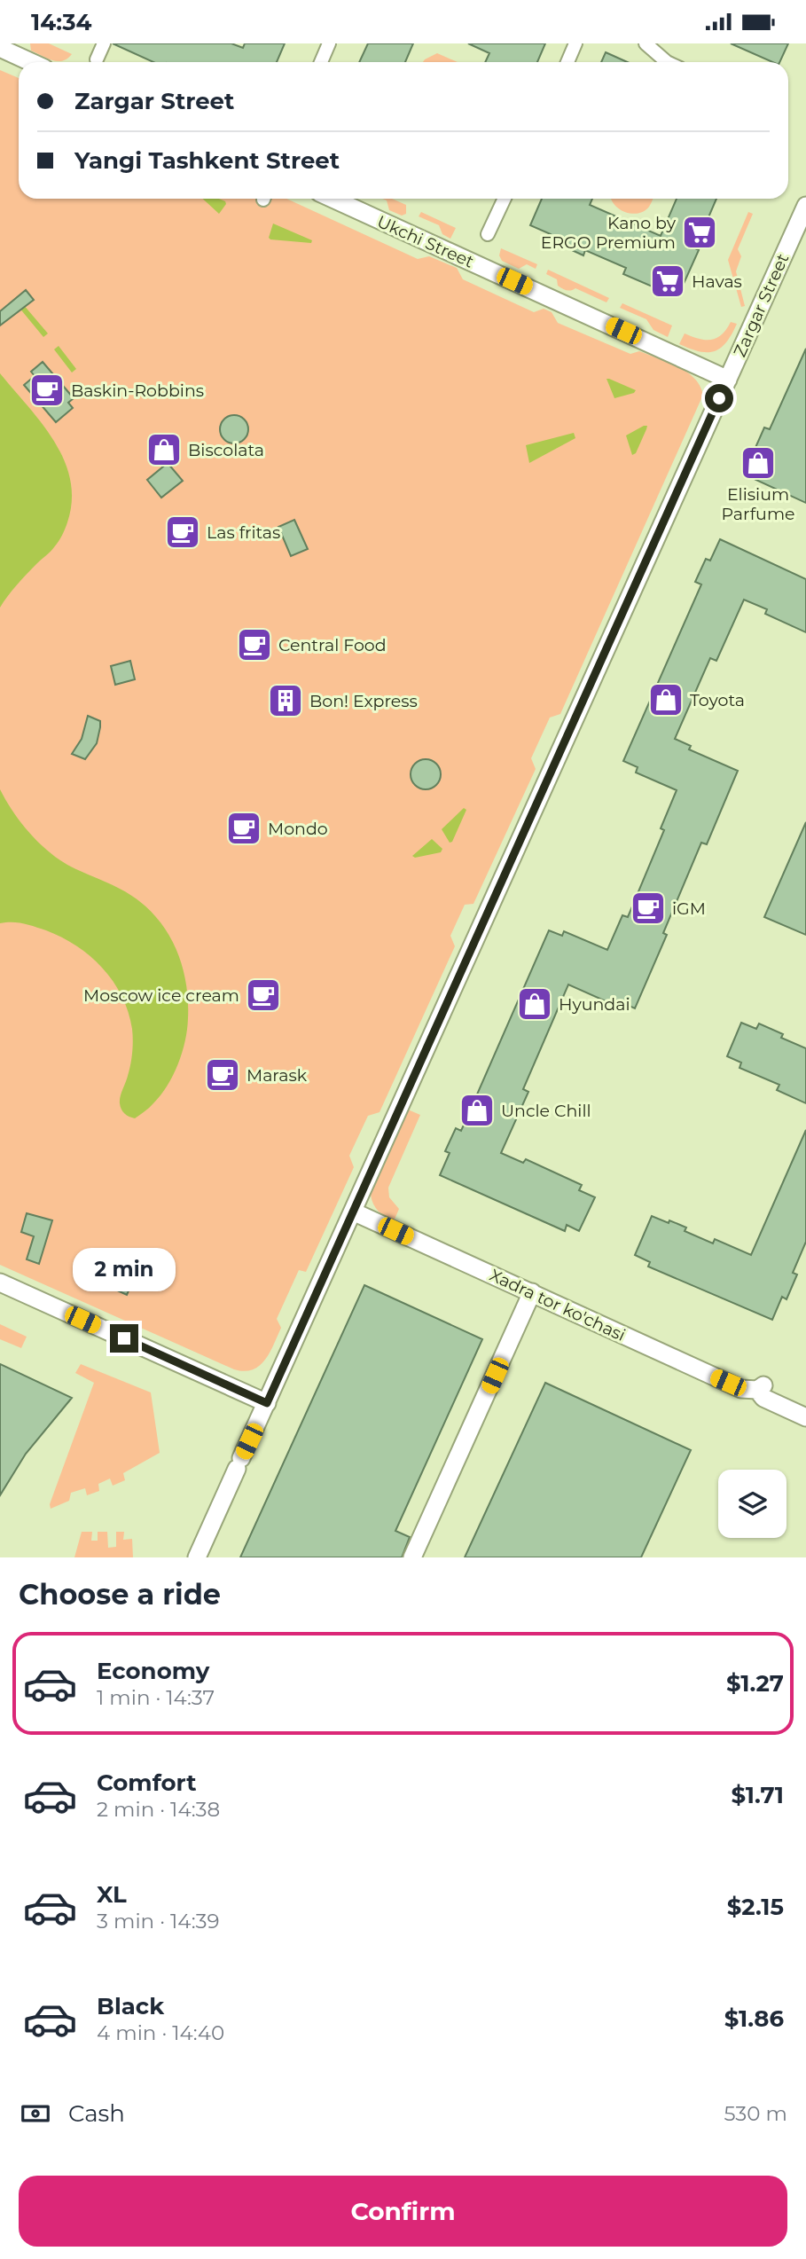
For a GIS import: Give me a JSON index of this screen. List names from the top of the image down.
{
  "streets": {
    "street": ["Ukchi Street", "Zargar Street", "Xadra tor ko'chasi"]
  },
  "crossings": [
    ["Ukchi Street", "Zargar Street"],
    ["Zargar Street", "Xadra tor ko'chasi"]
  ],
  "places": {
    "supermarket": ["Kano by ERGO Premium", "Havas"],
    "cafe": [
      "Baskin-Robbins",
      "Las fritas",
      "Central Food",
      "Mondo",
      "iGM",
      "Moscow ice cream",
      "Marask"
    ],
    "shop": [
      "Biscolata",
      "Elisium Parfume",
      "Toyota",
      "Hyundai",
      "Uncle Chill"
    ],
    "building": ["Bon! Express"]
  },
  "page": {
    "status": "14:34",
    "banner": ["Zargar Street", "Yangi Tashkent Street"],
    "bubble": "2 min",
    "heading": "Choose a ride",
    "list": [
      {
        "name": "Economy",
        "note": "1 min · 14:37",
        "value": "$1.27"
      },
      {
        "name": "Comfort",
        "note": "2 min · 14:38",
        "value": "$1.71"
      },
      {
        "name": "XL",
        "note": "3 min · 14:39",
        "value": "$2.15"
      },
      {
        "name": "Black",
        "note": "4 min · 14:40",
        "value": "$1.86"
      }
    ],
    "pay": ["Cash", "530 m"],
    "buttons": "Confirm"
  }
}
